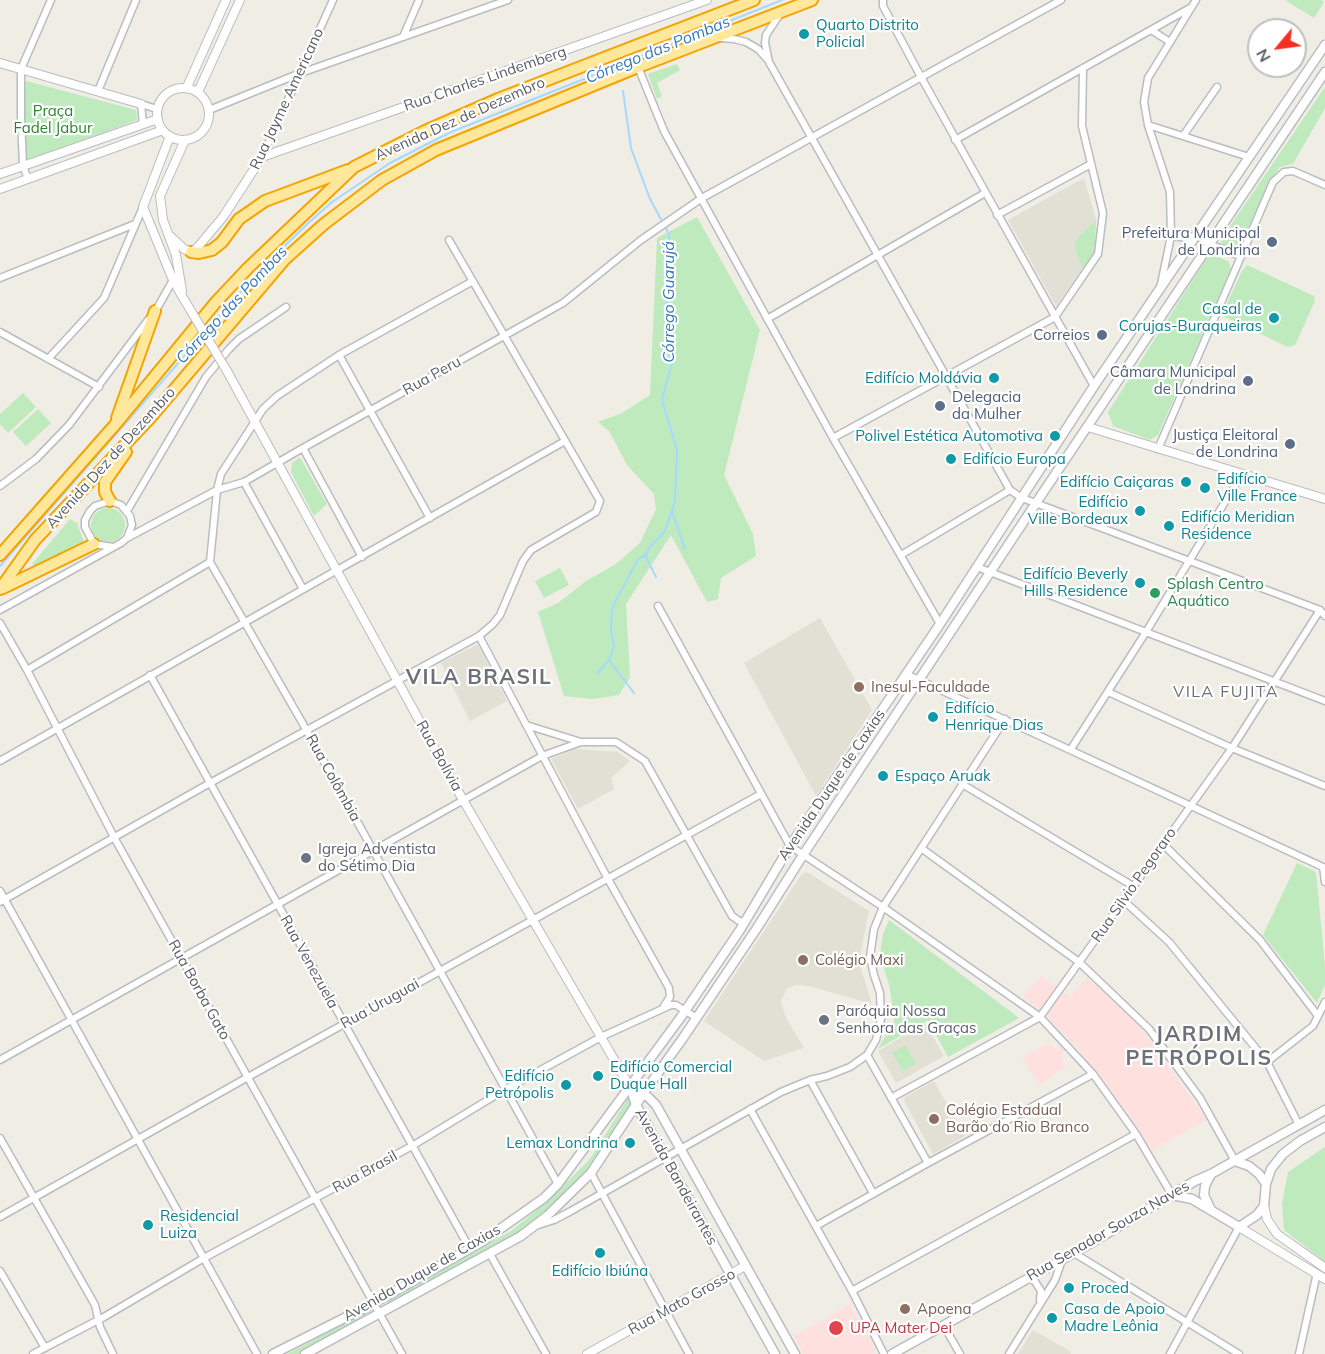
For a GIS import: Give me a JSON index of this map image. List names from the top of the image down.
{
  "streets": {
    "highway": ["Avenida Dez de Dezembro"],
    "main road": ["Avenida Duque de Caxias", "Avenida Bandeirantes", "Rua Senador Souza Naves"],
    "street": [
      "Rua Charles Lindemberg",
      "Rua Jayme Americano",
      "Rua Peru",
      "Rua Bolívia",
      "Rua Colômbia",
      "Rua Silvio Pegoraro",
      "Rua Venezuela",
      "Rua Borba Gato",
      "Rua Uruguai",
      "Rua Brasil",
      "Rua Mato Grosso"
    ]
  },
  "crossings": [
    ["Rua Charles Lindemberg", "Rua Jayme Americano"],
    ["Rua Peru", "Rua Bolívia"],
    ["Rua Bolívia", "Avenida Duque de Caxias"],
    ["Rua Bolívia", "Rua Uruguai"],
    ["Rua Bolívia", "Rua Brasil"],
    ["Rua Bolívia", "Avenida Bandeirantes"],
    ["Rua Colômbia", "Avenida Duque de Caxias"],
    ["Rua Colômbia", "Rua Uruguai"],
    ["Rua Colômbia", "Rua Brasil"],
    ["Avenida Duque de Caxias", "Rua Venezuela"],
    ["Avenida Duque de Caxias", "Rua Borba Gato"],
    ["Avenida Duque de Caxias", "Avenida Bandeirantes"],
    ["Rua Venezuela", "Rua Uruguai"],
    ["Rua Venezuela", "Rua Brasil"],
    ["Rua Borba Gato", "Rua Uruguai"],
    ["Rua Borba Gato", "Rua Brasil"],
    ["Avenida Bandeirantes", "Rua Mato Grosso"]
  ],
  "districts": ["VILA BRASIL", "VILA FUJITA", "JARDIM PETRÓPOLIS"],
  "water": ["Córrego das Pombas", "Córrego Guarujá"],
  "parks": ["Praça Fadel Jabur"],
  "places": [
    "Quarto Distrito Policial",
    "Prefeitura Municipal de Londrina",
    "Casal de Corujas-Buraqueiras",
    "Correios",
    "Edifício Moldávia",
    "Câmara Municipal de Londrina",
    "Delegacia da Mulher",
    "Polivel Estética Automotiva",
    "Justiça Eleitoral de Londrina",
    "Edifício Europa",
    "Edifício Caiçaras",
    "Edifício Ville France",
    "Edifício Ville Bordeaux",
    "Edifício Meridian Residence",
    "Edifício Beverly Hills Residence",
    "Splash Centro Aquático",
    "Inesul-Faculdade",
    "Edifício Henrique Dias",
    "Espaço Aruak",
    "Igreja Adventista do Sétimo Dia",
    "Colégio Maxi",
    "Paróquia Nossa Senhora das Graças",
    "Edifício Comercial Duque Hall",
    "Edifício Petrópolis",
    "Colégio Estadual Barão do Rio Branco",
    "Lemax Londrina",
    "Residencial Luiza",
    "Edifício Ibiúna",
    "Proced",
    "Apoena",
    "Casa de Apoio Madre Leônia",
    "UPA Mater Dei"
  ],
  "north": "bottom left"
}
